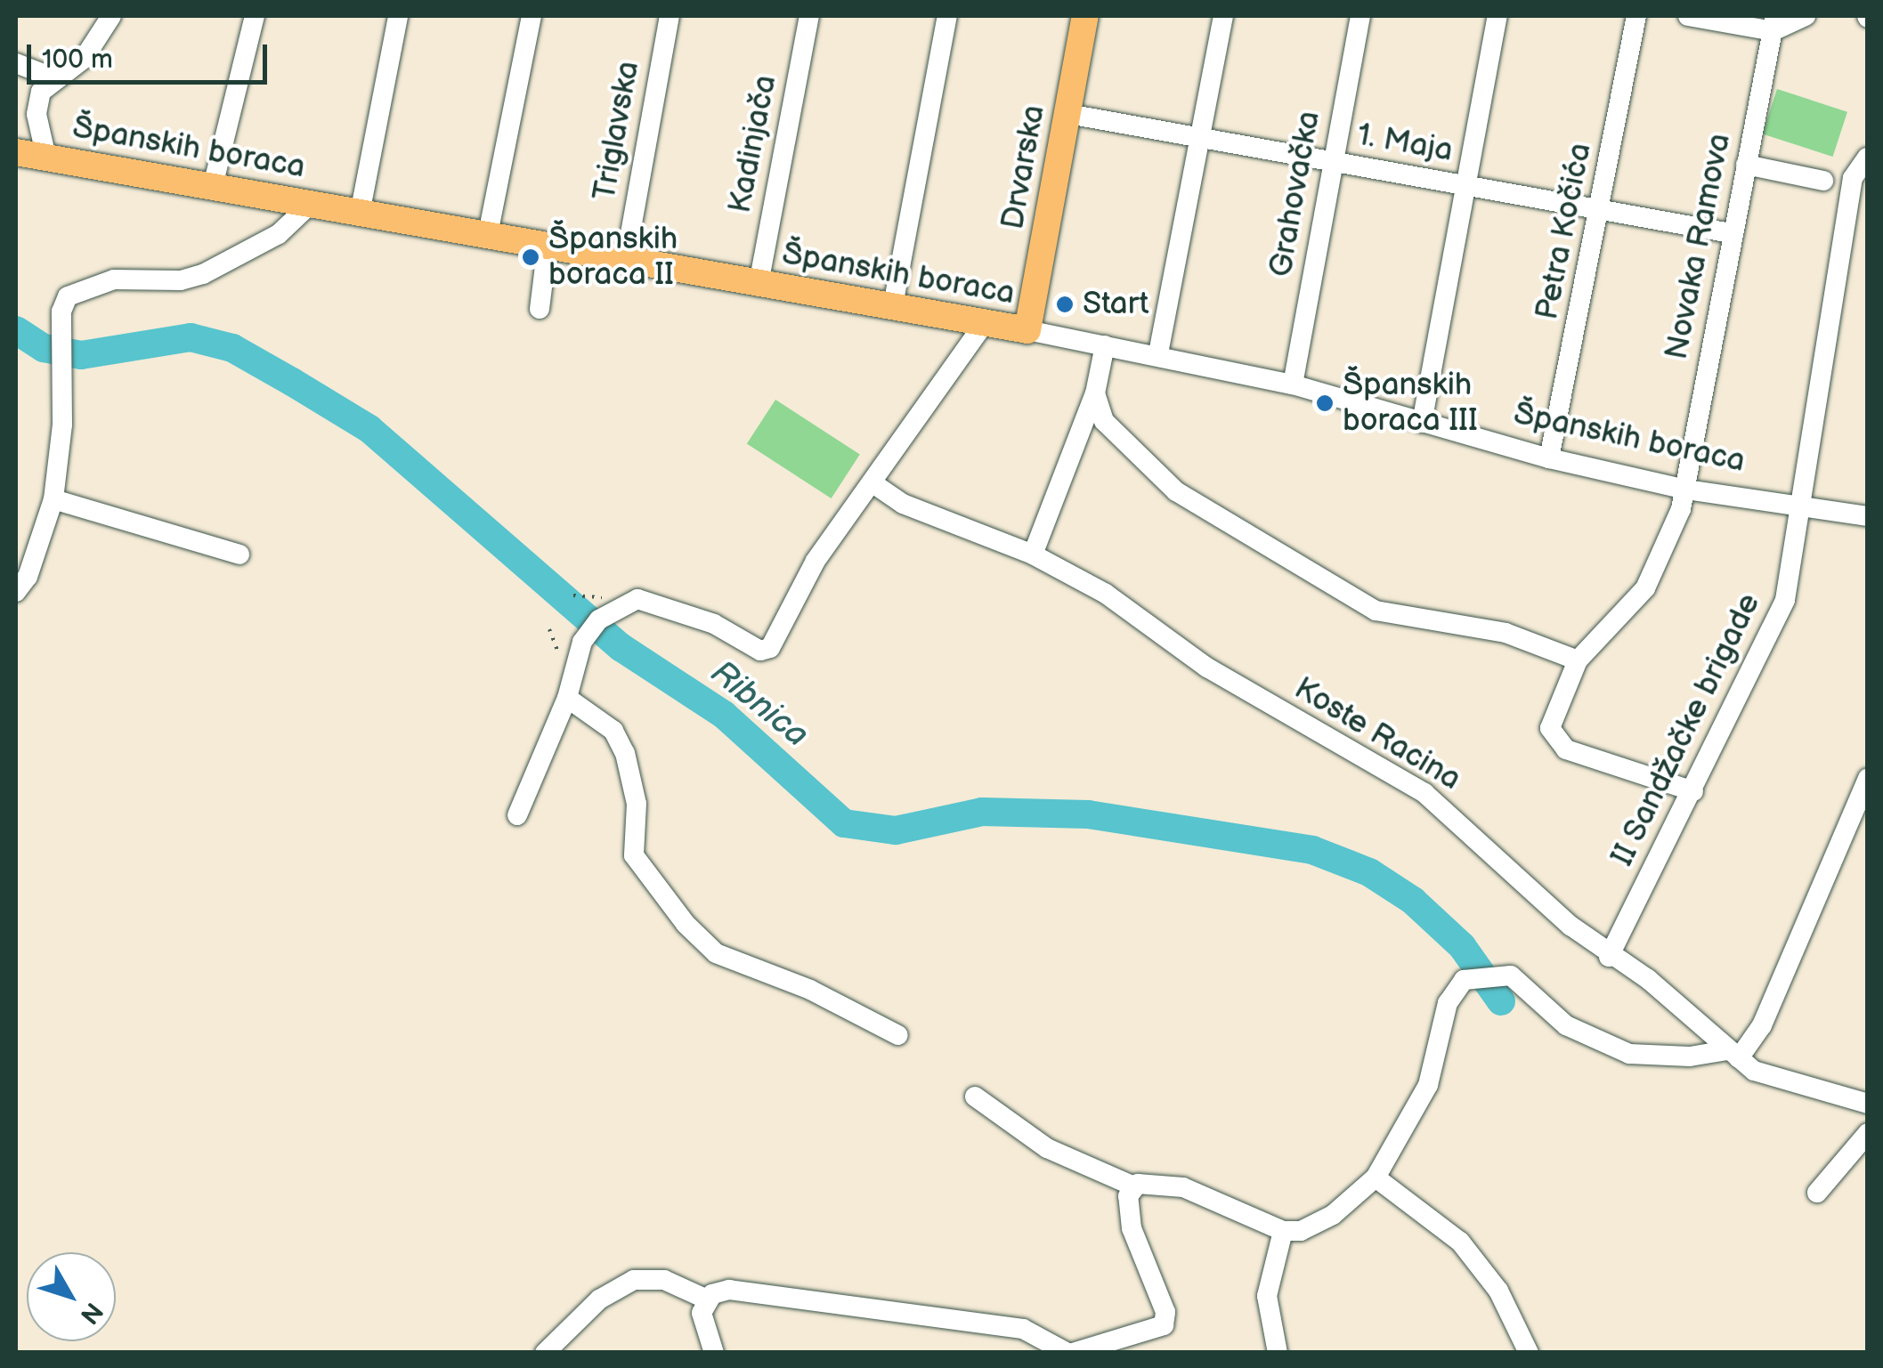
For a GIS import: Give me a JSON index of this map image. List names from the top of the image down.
{
  "streets": {
    "main road": ["Španskih boraca", "Drvarska"],
    "street": [
      "Triglavska",
      "1. Maja",
      "Kadinjača",
      "Grahovačka",
      "Petra Kočića",
      "Novaka Ramova",
      "II Sandžačke brigade",
      "Koste Racina"
    ]
  },
  "crossings": [
    ["Triglavska", "Španskih boraca"],
    ["1. Maja", "Drvarska"],
    ["1. Maja", "Grahovačka"],
    ["1. Maja", "Petra Kočića"],
    ["1. Maja", "Novaka Ramova"],
    ["Kadinjača", "Španskih boraca"],
    ["Španskih boraca", "Drvarska"],
    ["Španskih boraca", "Grahovačka"],
    ["Španskih boraca", "Petra Kočića"],
    ["Španskih boraca", "Novaka Ramova"],
    ["Španskih boraca", "II Sandžačke brigade"],
    ["Novaka Ramova", "II Sandžačke brigade"],
    ["II Sandžačke brigade", "Koste Racina"]
  ],
  "water": ["Ribnica"],
  "places": ["Španskih boraca II", "Start", "Španskih boraca III"],
  "scale_bar": "100 m",
  "north": "bottom right"
}
